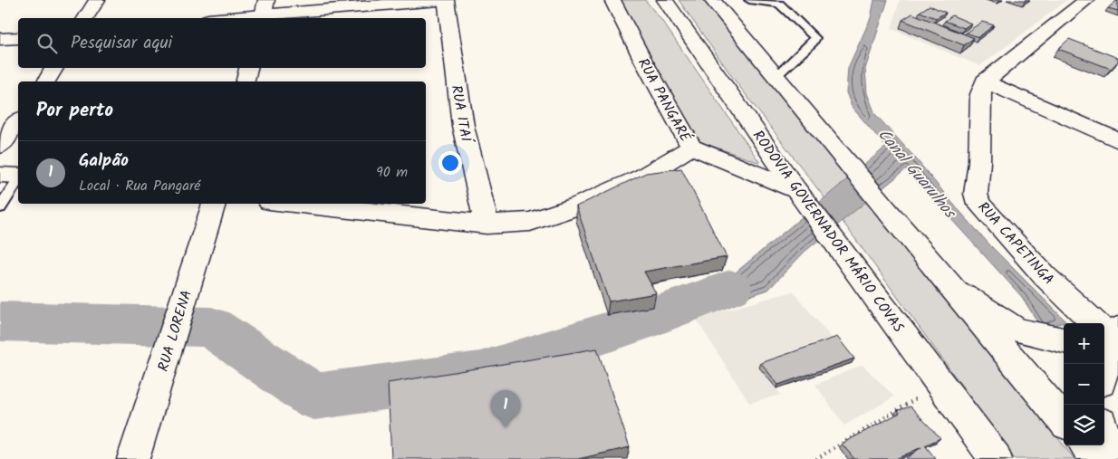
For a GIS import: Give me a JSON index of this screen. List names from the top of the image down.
{
  "streets": {
    "main road": [
      "RUA PANGARÉ",
      "RUA ITAÍ",
      "RODOVIA GOVERNADOR MÁRIO COVAS",
      "RUA CAPETINGA",
      "RUA LORENA"
    ]
  },
  "crossings": [
    ["RUA PANGARÉ", "RUA ITAÍ"]
  ],
  "water": ["Canal Guarulhos"],
  "page": {
    "search": "Pesquisar aqui",
    "heading": "Por perto",
    "list": [
      {
        "mark": "1",
        "name": "Galpão",
        "note": "Local · Rua Pangaré",
        "value": "90 m"
      }
    ],
    "map_buttons": ["+", "−"],
    "pins": "1"
  }
}
